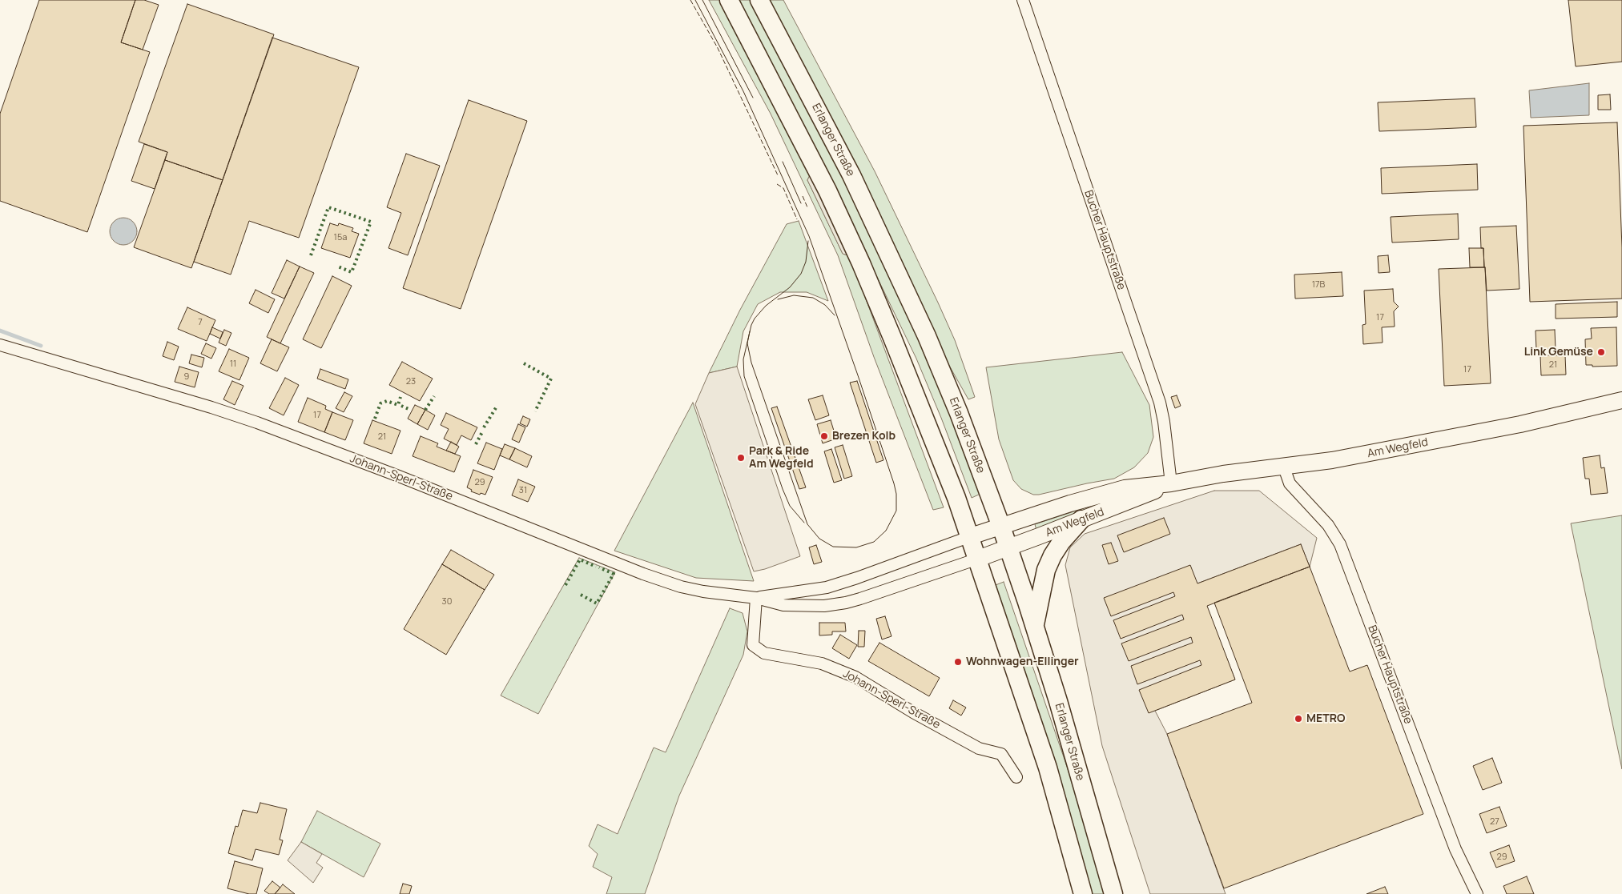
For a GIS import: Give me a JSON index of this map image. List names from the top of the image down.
{
  "streets": {
    "main road": ["Erlanger Straße"],
    "street": ["Bucher Hauptstraße", "Am Wegfeld", "Johann-Sperl-Straße"]
  },
  "crossings": [
    ["Erlanger Straße", "Am Wegfeld"],
    ["Erlanger Straße", "Johann-Sperl-Straße"],
    ["Bucher Hauptstraße", "Am Wegfeld"],
    ["Am Wegfeld", "Johann-Sperl-Straße"]
  ],
  "places": [
    "Link Gemüse",
    "Brezen Kolb",
    "Park & Ride Am Wegfeld",
    "Wohnwagen-Ellinger",
    "METRO"
  ],
  "house_numbers": [
    "15a",
    "17B",
    "17",
    "7",
    "11",
    "21",
    "17",
    "9",
    "23",
    "17",
    "21",
    "29",
    "31",
    "30",
    "27",
    "29"
  ]
}
